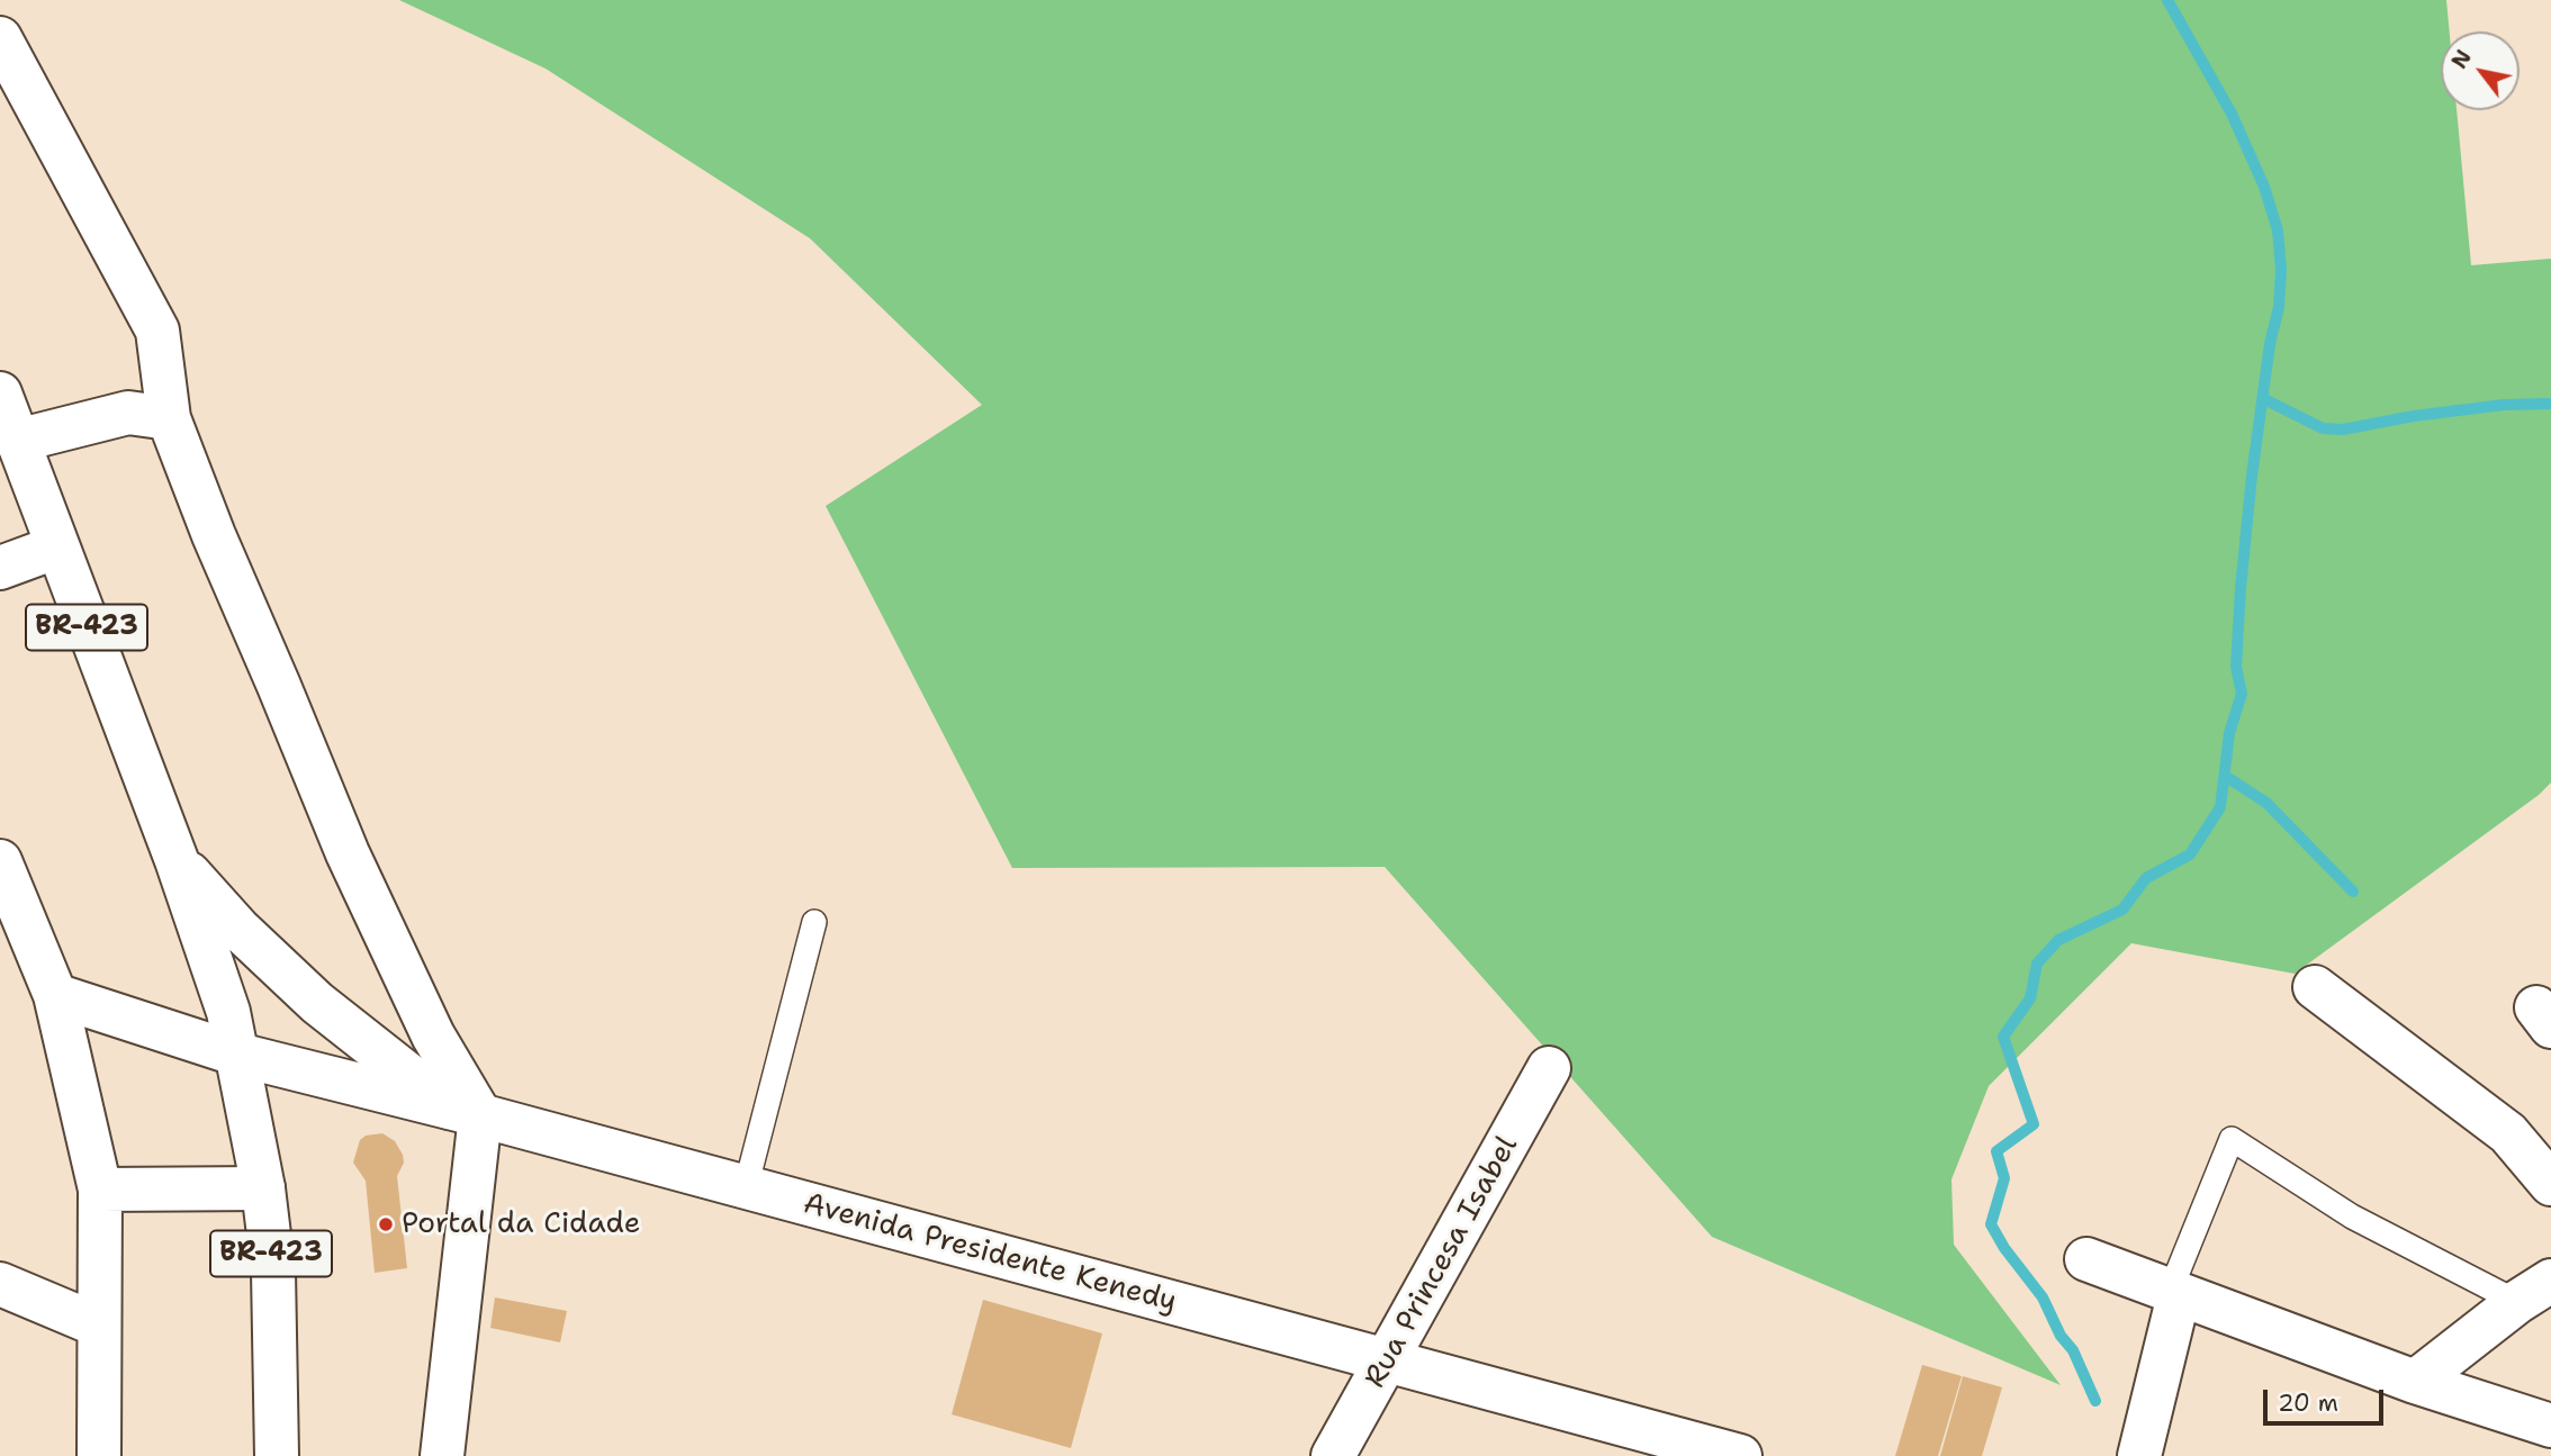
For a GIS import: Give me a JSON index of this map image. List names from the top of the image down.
{
  "streets": {
    "street": ["BR-423", "Avenida Presidente Kenedy", "Rua Princesa Isabel"]
  },
  "crossings": [
    ["BR-423", "Avenida Presidente Kenedy"],
    ["Avenida Presidente Kenedy", "Rua Princesa Isabel"]
  ],
  "places": ["Portal da Cidade"],
  "scale_bar": "20 m",
  "north": "top left"
}
